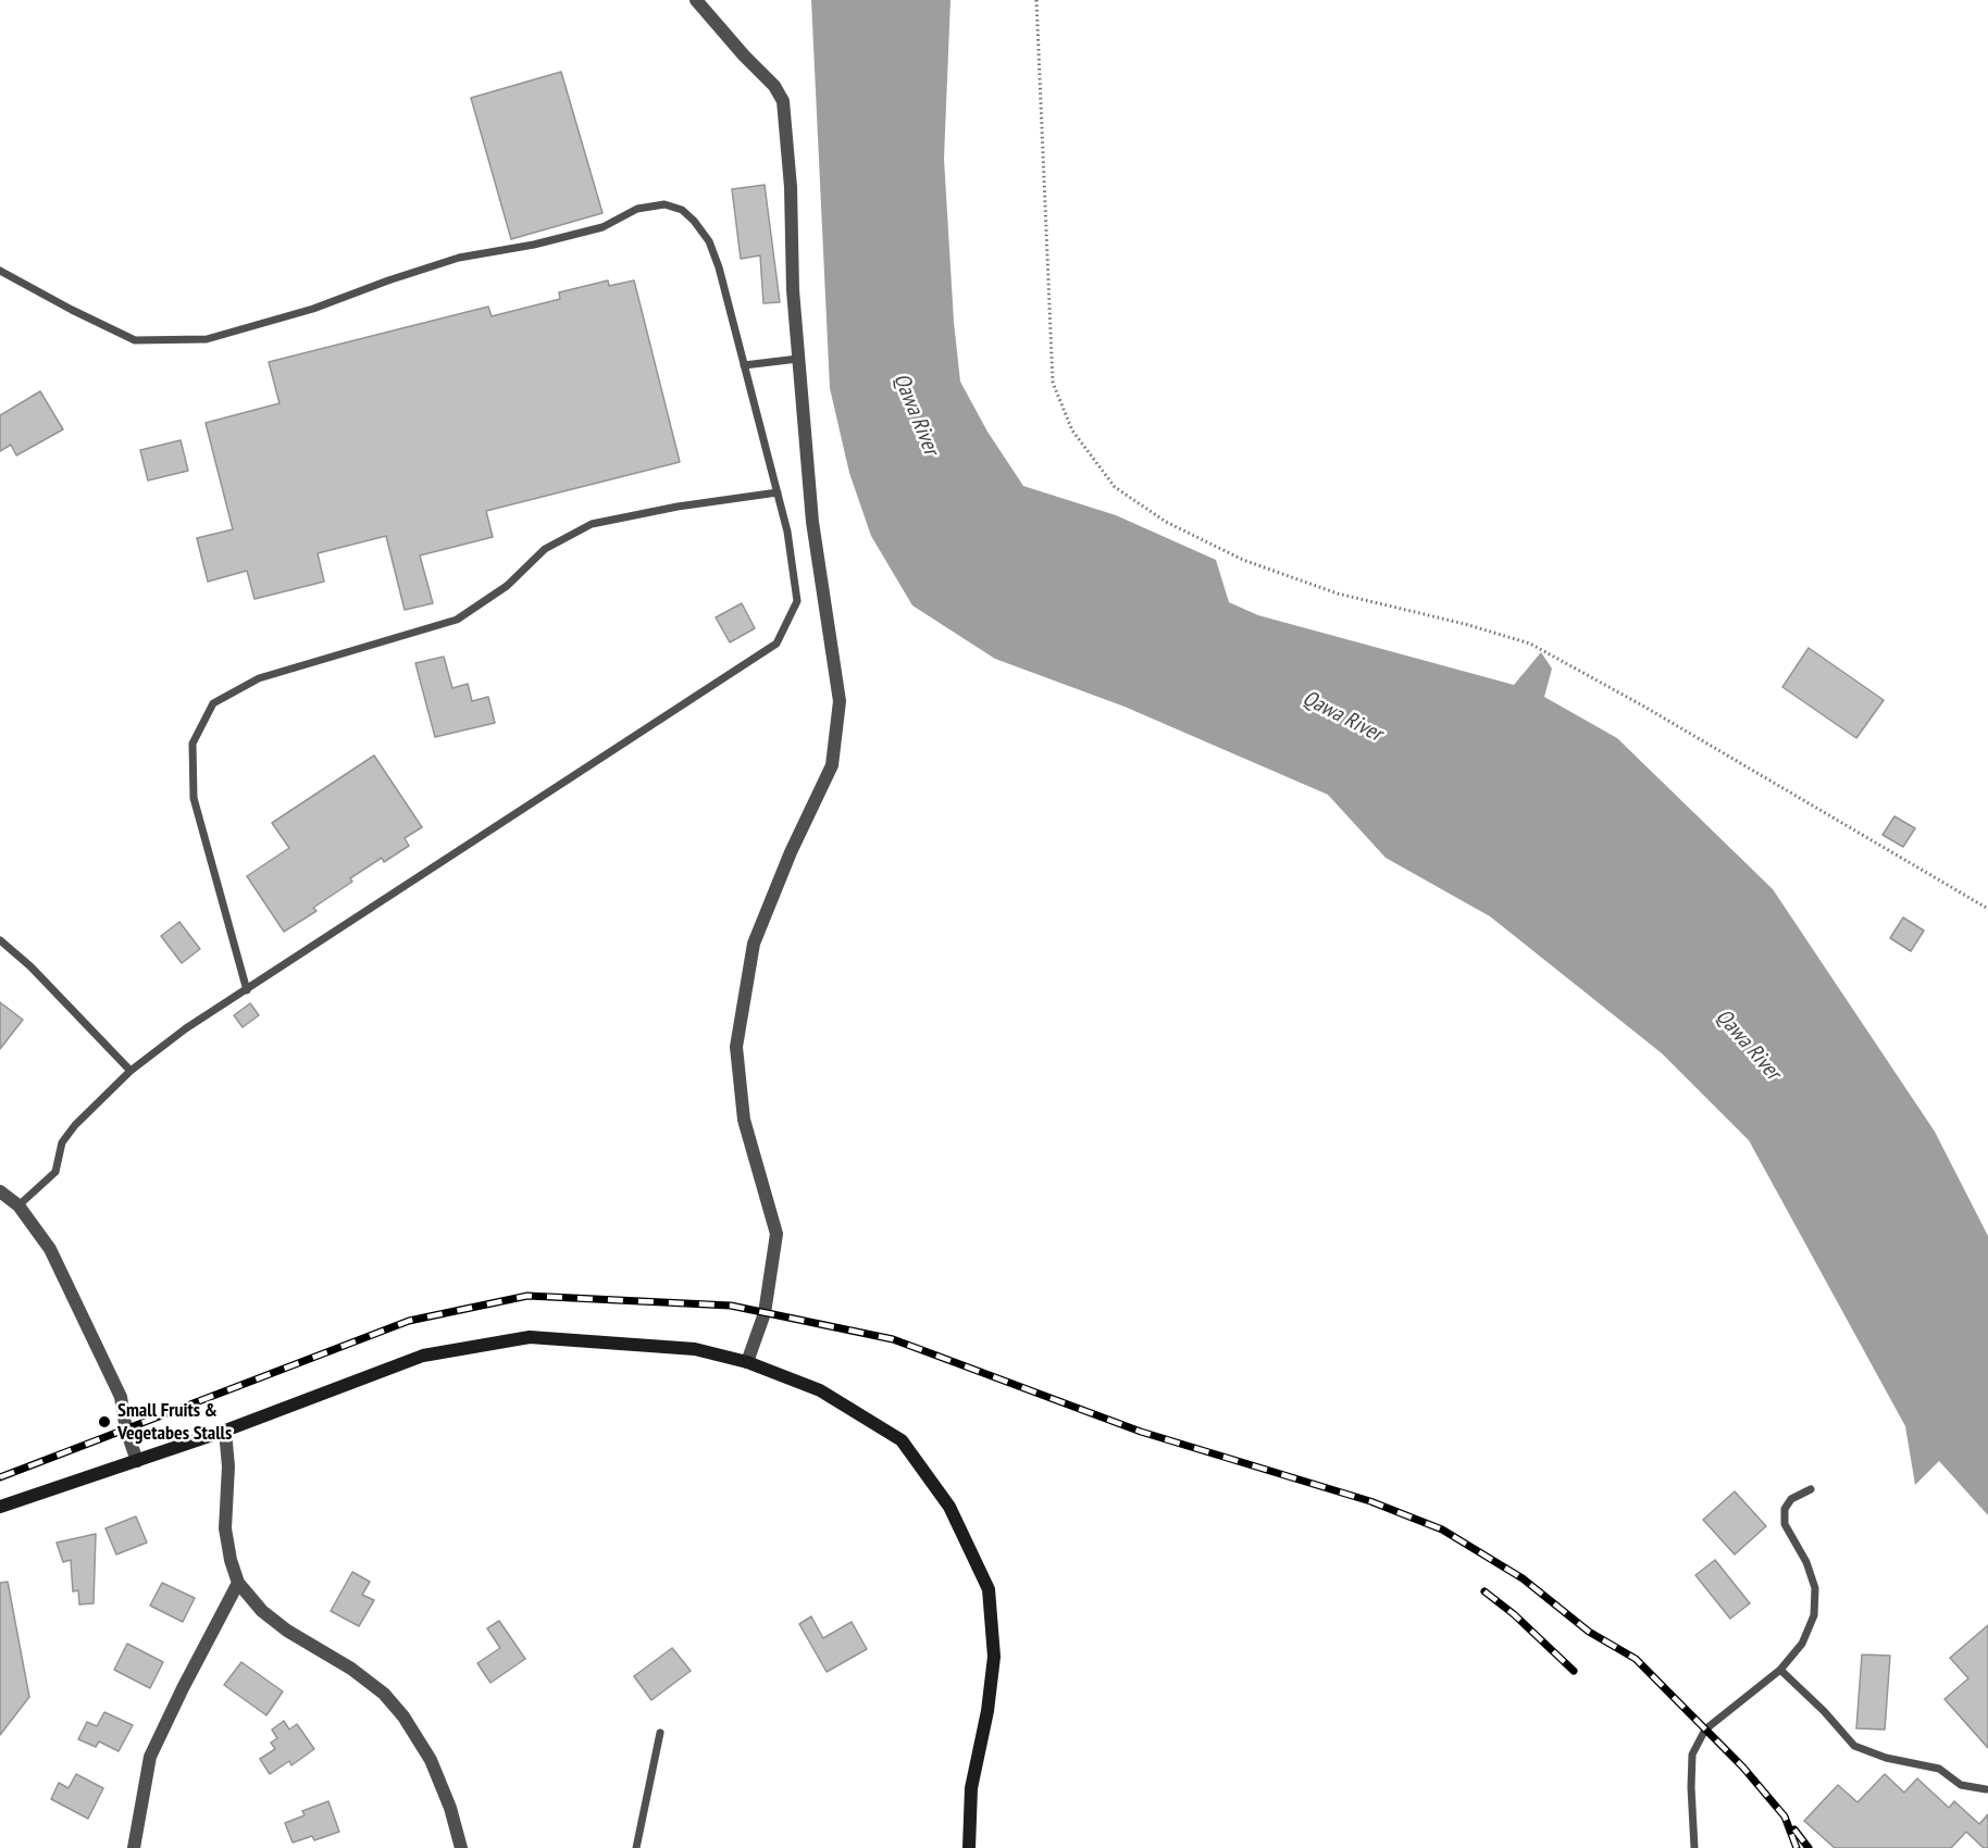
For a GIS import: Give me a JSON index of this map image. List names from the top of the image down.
{
  "water": ["Qawa River"],
  "places": ["Small Fruits & Vegetabes Stalls"]
}
